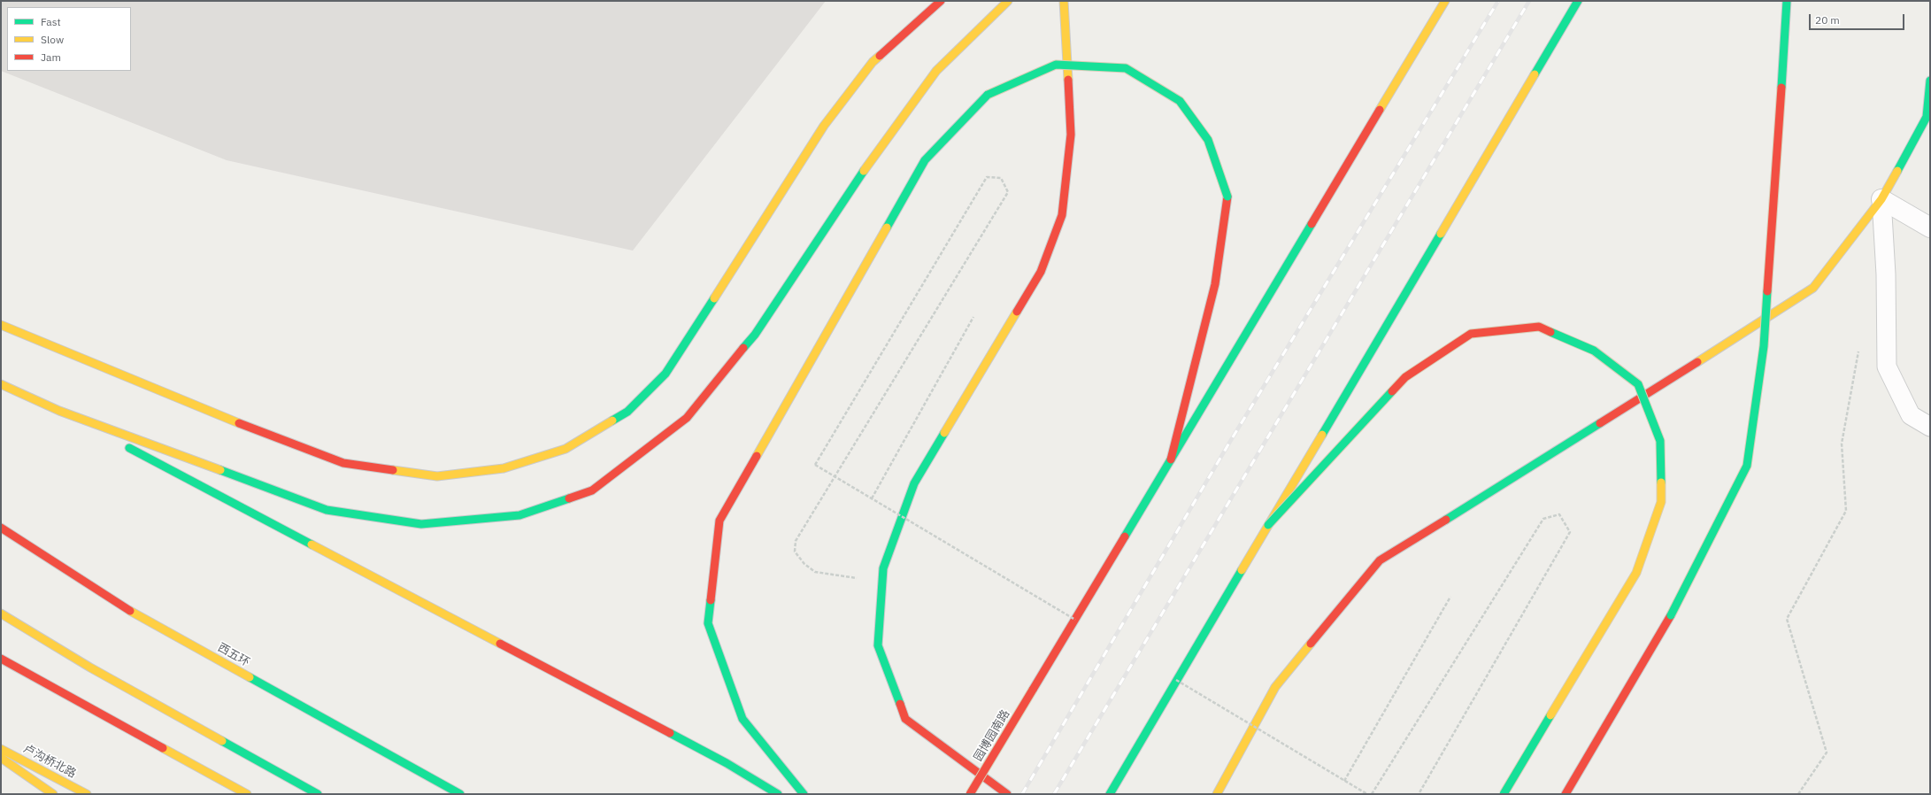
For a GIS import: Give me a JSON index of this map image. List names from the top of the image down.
{
  "streets": {
    "main road": ["西五环", "园博园南路", "卢沟桥北路"]
  },
  "legend": ["Fast", "Slow", "Jam"],
  "scale_bar": "20 m"
}
